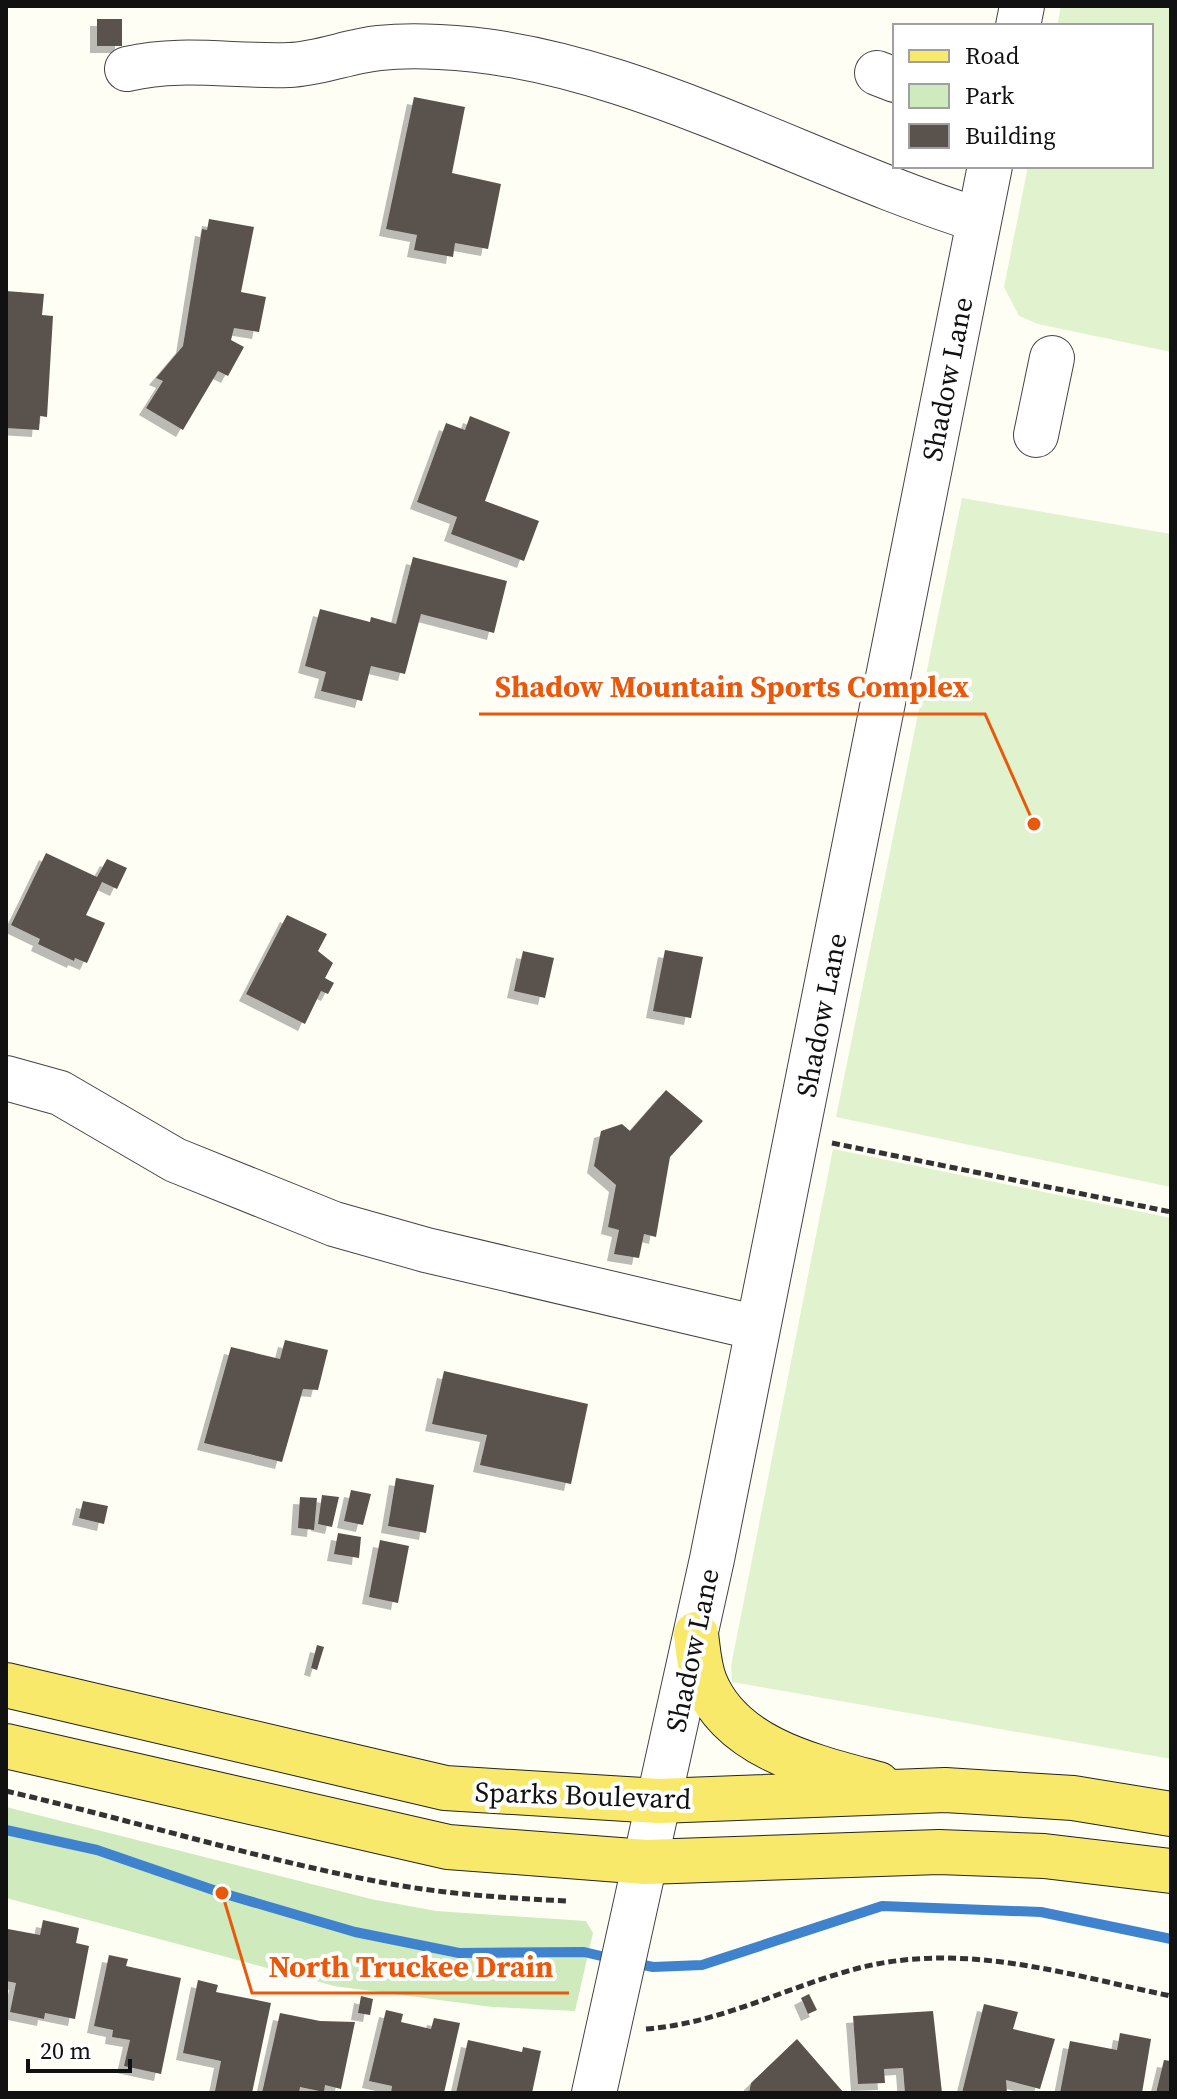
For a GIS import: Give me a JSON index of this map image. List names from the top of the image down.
{
  "streets": {
    "main road": ["Sparks Boulevard"],
    "street": ["Shadow Lane"]
  },
  "crossings": [
    ["Shadow Lane", "Sparks Boulevard"]
  ],
  "places": ["Shadow Mountain Sports Complex", "North Truckee Drain"],
  "legend": ["Road", "Park", "Building"],
  "scale_bar": "20 m"
}
